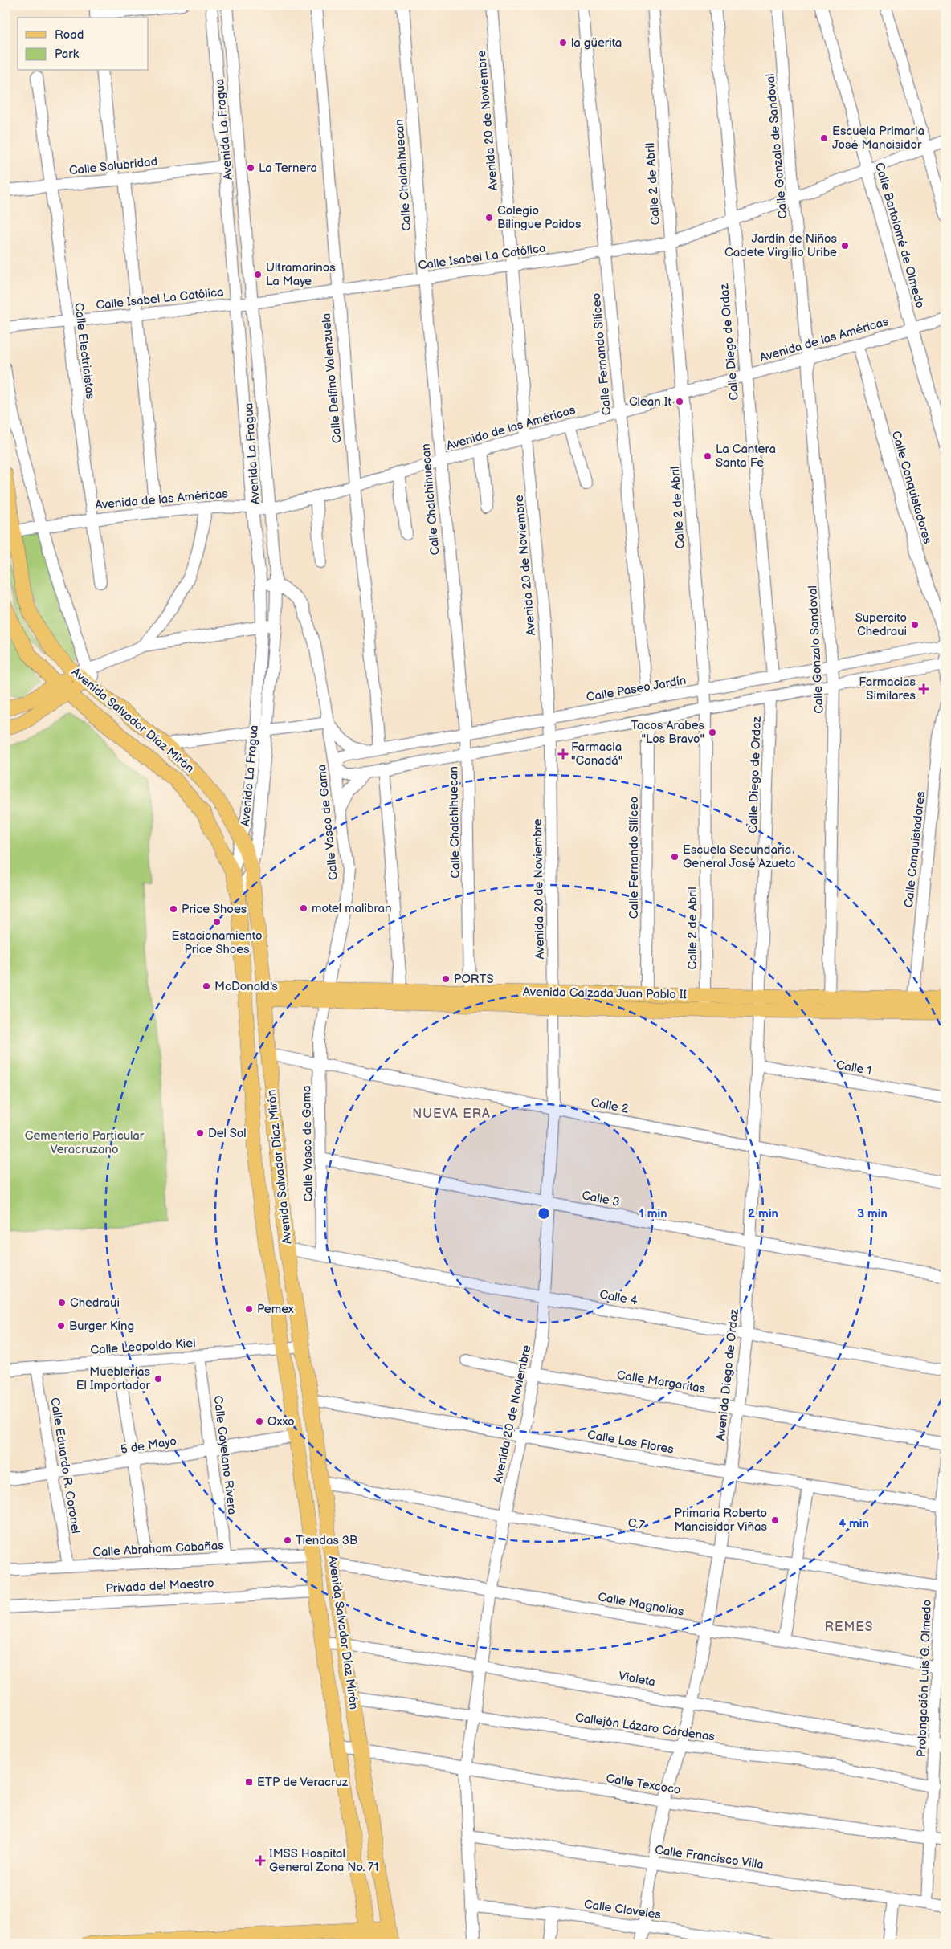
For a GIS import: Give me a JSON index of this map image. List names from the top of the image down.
{
  "streets": {
    "main road": ["Avenida Salvador Díaz Mirón", "Avenida Calzada Juan Pablo II"],
    "street": [
      "Avenida 20 de Noviembre",
      "Avenida La Fragua",
      "Calle Gonzalo de Sandoval",
      "Calle Salubridad",
      "Calle Chalchihuecan",
      "Calle 2 de Abril",
      "Calle Bartolomé de Olmedo",
      "Calle Isabel La Católica",
      "Avenida de las Américas",
      "Calle Diego de Ordaz",
      "Calle Electricistas",
      "Calle Fernando Silíceo",
      "Calle Delfino Valenzuela",
      "Calle Conquistadores",
      "Calle Gonzalo Sandoval",
      "Calle Paseo Jardín",
      "Calle Vasco de Gama",
      "Calle 1",
      "Calle 2",
      "Calle 3",
      "Calle 4",
      "Calle Leopoldo Kiel",
      "Avenida Diego de Ordaz",
      "Calle Margaritas",
      "Calle Las Flores",
      "5 de Mayo",
      "Calle Cayetano Rivera",
      "Calle Eduardo R. Coronel",
      "C.7",
      "Calle Abraham Cabañas",
      "Privada del Maestro",
      "Calle Magnolias",
      "Prolongación Luis G. Olmedo",
      "Violeta",
      "Callejón Lázaro Cárdenas",
      "Calle Texcoco",
      "Calle Francisco Villa",
      "Calle Claveles"
    ]
  },
  "crossings": [
    ["Avenida 20 de Noviembre", "Calle Isabel La Católica"],
    ["Avenida 20 de Noviembre", "Avenida de las Américas"],
    ["Avenida 20 de Noviembre", "Calle Paseo Jardín"],
    ["Avenida 20 de Noviembre", "Avenida Calzada Juan Pablo II"],
    ["Avenida 20 de Noviembre", "Calle 2"],
    ["Avenida 20 de Noviembre", "Calle 3"],
    ["Avenida 20 de Noviembre", "Calle 4"],
    ["Avenida 20 de Noviembre", "Calle Margaritas"],
    ["Avenida 20 de Noviembre", "Calle Las Flores"],
    ["Avenida 20 de Noviembre", "C.7"],
    ["Avenida 20 de Noviembre", "Calle Magnolias"],
    ["Avenida 20 de Noviembre", "Violeta"],
    ["Avenida 20 de Noviembre", "Callejón Lázaro Cárdenas"],
    ["Avenida 20 de Noviembre", "Calle Texcoco"],
    ["Avenida 20 de Noviembre", "Calle Francisco Villa"],
    ["Avenida 20 de Noviembre", "Calle Claveles"],
    ["Avenida La Fragua", "Calle Salubridad"],
    ["Avenida La Fragua", "Calle Isabel La Católica"],
    ["Avenida La Fragua", "Avenida de las Américas"],
    ["Avenida La Fragua", "Avenida Salvador Díaz Mirón"],
    ["Avenida La Fragua", "Calle Vasco de Gama"],
    ["Calle Gonzalo de Sandoval", "Calle Isabel La Católica"],
    ["Calle Gonzalo de Sandoval", "Avenida de las Américas"],
    ["Calle Gonzalo de Sandoval", "Calle Gonzalo Sandoval"],
    ["Calle Salubridad", "Calle Electricistas"],
    ["Calle Chalchihuecan", "Calle Isabel La Católica"],
    ["Calle Chalchihuecan", "Avenida de las Américas"],
    ["Calle Chalchihuecan", "Calle Paseo Jardín"],
    ["Calle Chalchihuecan", "Avenida Calzada Juan Pablo II"],
    ["Calle 2 de Abril", "Calle Isabel La Católica"],
    ["Calle 2 de Abril", "Avenida de las Américas"],
    ["Calle 2 de Abril", "Calle Paseo Jardín"],
    ["Calle 2 de Abril", "Avenida Calzada Juan Pablo II"],
    ["Calle Bartolomé de Olmedo", "Calle Isabel La Católica"],
    ["Calle Bartolomé de Olmedo", "Avenida de las Américas"],
    ["Calle Isabel La Católica", "Calle Diego de Ordaz"],
    ["Calle Isabel La Católica", "Calle Electricistas"],
    ["Calle Isabel La Católica", "Calle Fernando Silíceo"],
    ["Calle Isabel La Católica", "Calle Delfino Valenzuela"],
    ["Avenida de las Américas", "Calle Diego de Ordaz"],
    ["Avenida de las Américas", "Calle Electricistas"],
    ["Avenida de las Américas", "Calle Fernando Silíceo"],
    ["Avenida de las Américas", "Calle Delfino Valenzuela"],
    ["Avenida de las Américas", "Calle Conquistadores"],
    ["Avenida de las Américas", "Calle Gonzalo Sandoval"],
    ["Avenida de las Américas", "Avenida Salvador Díaz Mirón"],
    ["Calle Diego de Ordaz", "Calle Paseo Jardín"],
    ["Calle Diego de Ordaz", "Avenida Calzada Juan Pablo II"],
    ["Calle Diego de Ordaz", "Avenida Diego de Ordaz"],
    ["Calle Fernando Silíceo", "Calle Paseo Jardín"],
    ["Calle Fernando Silíceo", "Avenida Calzada Juan Pablo II"],
    ["Calle Delfino Valenzuela", "Calle Paseo Jardín"],
    ["Calle Conquistadores", "Calle Paseo Jardín"],
    ["Calle Conquistadores", "Avenida Calzada Juan Pablo II"],
    ["Calle Gonzalo Sandoval", "Calle Paseo Jardín"],
    ["Calle Gonzalo Sandoval", "Avenida Calzada Juan Pablo II"],
    ["Calle Paseo Jardín", "Calle Vasco de Gama"],
    ["Avenida Salvador Díaz Mirón", "Avenida Calzada Juan Pablo II"],
    ["Avenida Salvador Díaz Mirón", "Calle 2"],
    ["Avenida Salvador Díaz Mirón", "Calle 4"],
    ["Avenida Salvador Díaz Mirón", "Calle Leopoldo Kiel"],
    ["Avenida Salvador Díaz Mirón", "Calle Las Flores"],
    ["Avenida Salvador Díaz Mirón", "5 de Mayo"],
    ["Avenida Salvador Díaz Mirón", "C.7"],
    ["Avenida Salvador Díaz Mirón", "Calle Abraham Cabañas"],
    ["Avenida Salvador Díaz Mirón", "Privada del Maestro"],
    ["Avenida Salvador Díaz Mirón", "Calle Magnolias"],
    ["Avenida Salvador Díaz Mirón", "Violeta"],
    ["Avenida Salvador Díaz Mirón", "Callejón Lázaro Cárdenas"],
    ["Avenida Salvador Díaz Mirón", "Calle Texcoco"],
    ["Calle Vasco de Gama", "Avenida Calzada Juan Pablo II"],
    ["Calle Vasco de Gama", "Calle 2"],
    ["Calle Vasco de Gama", "Calle 3"],
    ["Calle Vasco de Gama", "Calle 4"],
    ["Avenida Calzada Juan Pablo II", "Avenida Diego de Ordaz"],
    ["Calle 1", "Avenida Diego de Ordaz"],
    ["Calle 2", "Avenida Diego de Ordaz"],
    ["Calle 3", "Avenida Diego de Ordaz"],
    ["Calle 4", "Avenida Diego de Ordaz"],
    ["Calle Leopoldo Kiel", "Calle Cayetano Rivera"],
    ["Calle Leopoldo Kiel", "Calle Eduardo R. Coronel"],
    ["Avenida Diego de Ordaz", "Calle Margaritas"],
    ["Avenida Diego de Ordaz", "Calle Las Flores"],
    ["Avenida Diego de Ordaz", "C.7"],
    ["Avenida Diego de Ordaz", "Calle Magnolias"],
    ["Avenida Diego de Ordaz", "Violeta"],
    ["Avenida Diego de Ordaz", "Callejón Lázaro Cárdenas"],
    ["Avenida Diego de Ordaz", "Calle Texcoco"],
    ["Avenida Diego de Ordaz", "Calle Francisco Villa"],
    ["Avenida Diego de Ordaz", "Calle Claveles"],
    ["Calle Las Flores", "Prolongación Luis G. Olmedo"],
    ["5 de Mayo", "Calle Cayetano Rivera"],
    ["5 de Mayo", "Calle Eduardo R. Coronel"],
    ["Calle Cayetano Rivera", "Calle Abraham Cabañas"],
    ["Calle Eduardo R. Coronel", "Calle Abraham Cabañas"],
    ["C.7", "Prolongación Luis G. Olmedo"],
    ["Calle Magnolias", "Prolongación Luis G. Olmedo"],
    ["Prolongación Luis G. Olmedo", "Violeta"],
    ["Prolongación Luis G. Olmedo", "Callejón Lázaro Cárdenas"],
    ["Prolongación Luis G. Olmedo", "Calle Texcoco"],
    ["Prolongación Luis G. Olmedo", "Calle Francisco Villa"]
  ],
  "districts": ["NUEVA ERA", "REMES"],
  "parks": ["Cementerio Particular Veracruzano"],
  "places": {
    "other": [
      "la güerita",
      "Escuela Primaria José Mancisidor",
      "La Ternera",
      "Colegio Bilingue Paidos",
      "Jardín de Niños Cadete Virgilio Uribe",
      "Ultramarinos La Maye",
      "Clean It",
      "La Cantera Santa Fe",
      "Supercito Chedraui",
      "Tacos Arabes \"Los Bravo\"",
      "Escuela Secundaria General José Azueta",
      "motel malibran",
      "Price Shoes",
      "Estacionamiento Price Shoes",
      "PORTS",
      "McDonald's",
      "Del Sol",
      "Chedraui",
      "Pemex",
      "Burger King",
      "Mueblerías El Importador",
      "Oxxo",
      "Primaria Roberto Mancisidor Viñas",
      "Tiendas 3B"
    ],
    "health": ["Farmacias Similares", "Farmacia \"Canadá\"", "IMSS Hospital General Zona No. 71"],
    "transit": ["ETP de Veracruz"]
  },
  "legend": ["Road", "Park"],
  "rings": [
    "1 min",
    "2 min",
    "3 min",
    "4 min"
  ]
}
